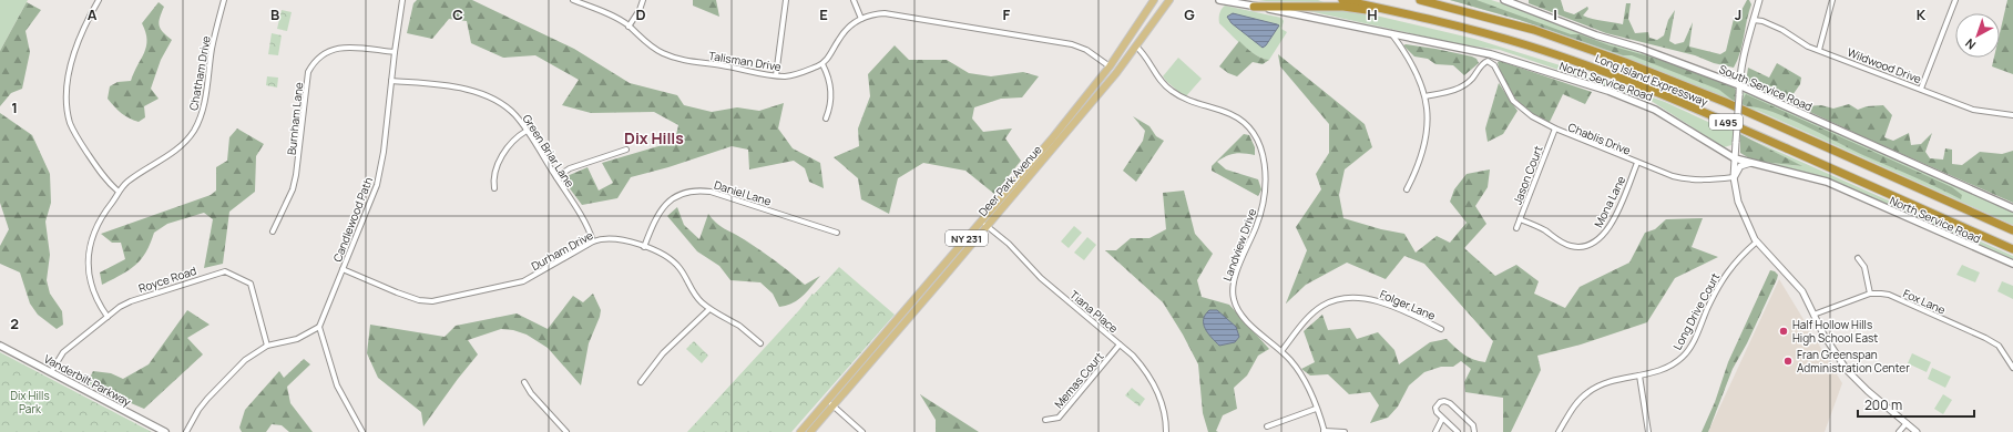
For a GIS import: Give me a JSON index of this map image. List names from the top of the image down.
{
  "streets": {
    "highway": ["Long Island Expressway", "I 495"],
    "main road": [
      "North Service Road",
      "South Service Road",
      "Deer Park Avenue",
      "NY 231",
      "Vanderbilt Parkway"
    ],
    "street": [
      "Talisman Drive",
      "Wildwood Drive",
      "Chatham Drive",
      "Burnham Lane",
      "Chablis Drive",
      "Green Briar Lane",
      "Jason Court",
      "Daniel Lane",
      "Mona Lane",
      "Candlewood Path",
      "Landview Drive",
      "Durham Drive",
      "Royce Road",
      "Fox Lane",
      "Folger Lane",
      "Tiana Place",
      "Long Drive Court",
      "Memas Court"
    ]
  },
  "crossings": [
    ["Chatham Drive", "Royce Road"],
    ["Burnham Lane", "Candlewood Path"],
    ["Chablis Drive", "Jason Court"],
    ["Chablis Drive", "Mona Lane"],
    ["Green Briar Lane", "Candlewood Path"],
    ["Green Briar Lane", "Durham Drive"],
    ["Jason Court", "Mona Lane"],
    ["Deer Park Avenue", "Landview Drive"],
    ["Deer Park Avenue", "Tiana Place"],
    ["Daniel Lane", "Durham Drive"],
    ["Candlewood Path", "Durham Drive"],
    ["Landview Drive", "Folger Lane"],
    ["Royce Road", "Vanderbilt Parkway"],
    ["Tiana Place", "Memas Court"]
  ],
  "districts": ["Dix Hills"],
  "parks": ["Dix Hills Park"],
  "places": ["Half Hollow Hills High School East", "Fran Greenspan Administration Center"],
  "scale_bar": "200 m",
  "north": "bottom left",
  "grid": {
    "columns": [
      "A",
      "B",
      "C",
      "D",
      "E",
      "F",
      "G",
      "H",
      "I",
      "J",
      "K"
    ],
    "rows": ["1", "2"]
  }
}
